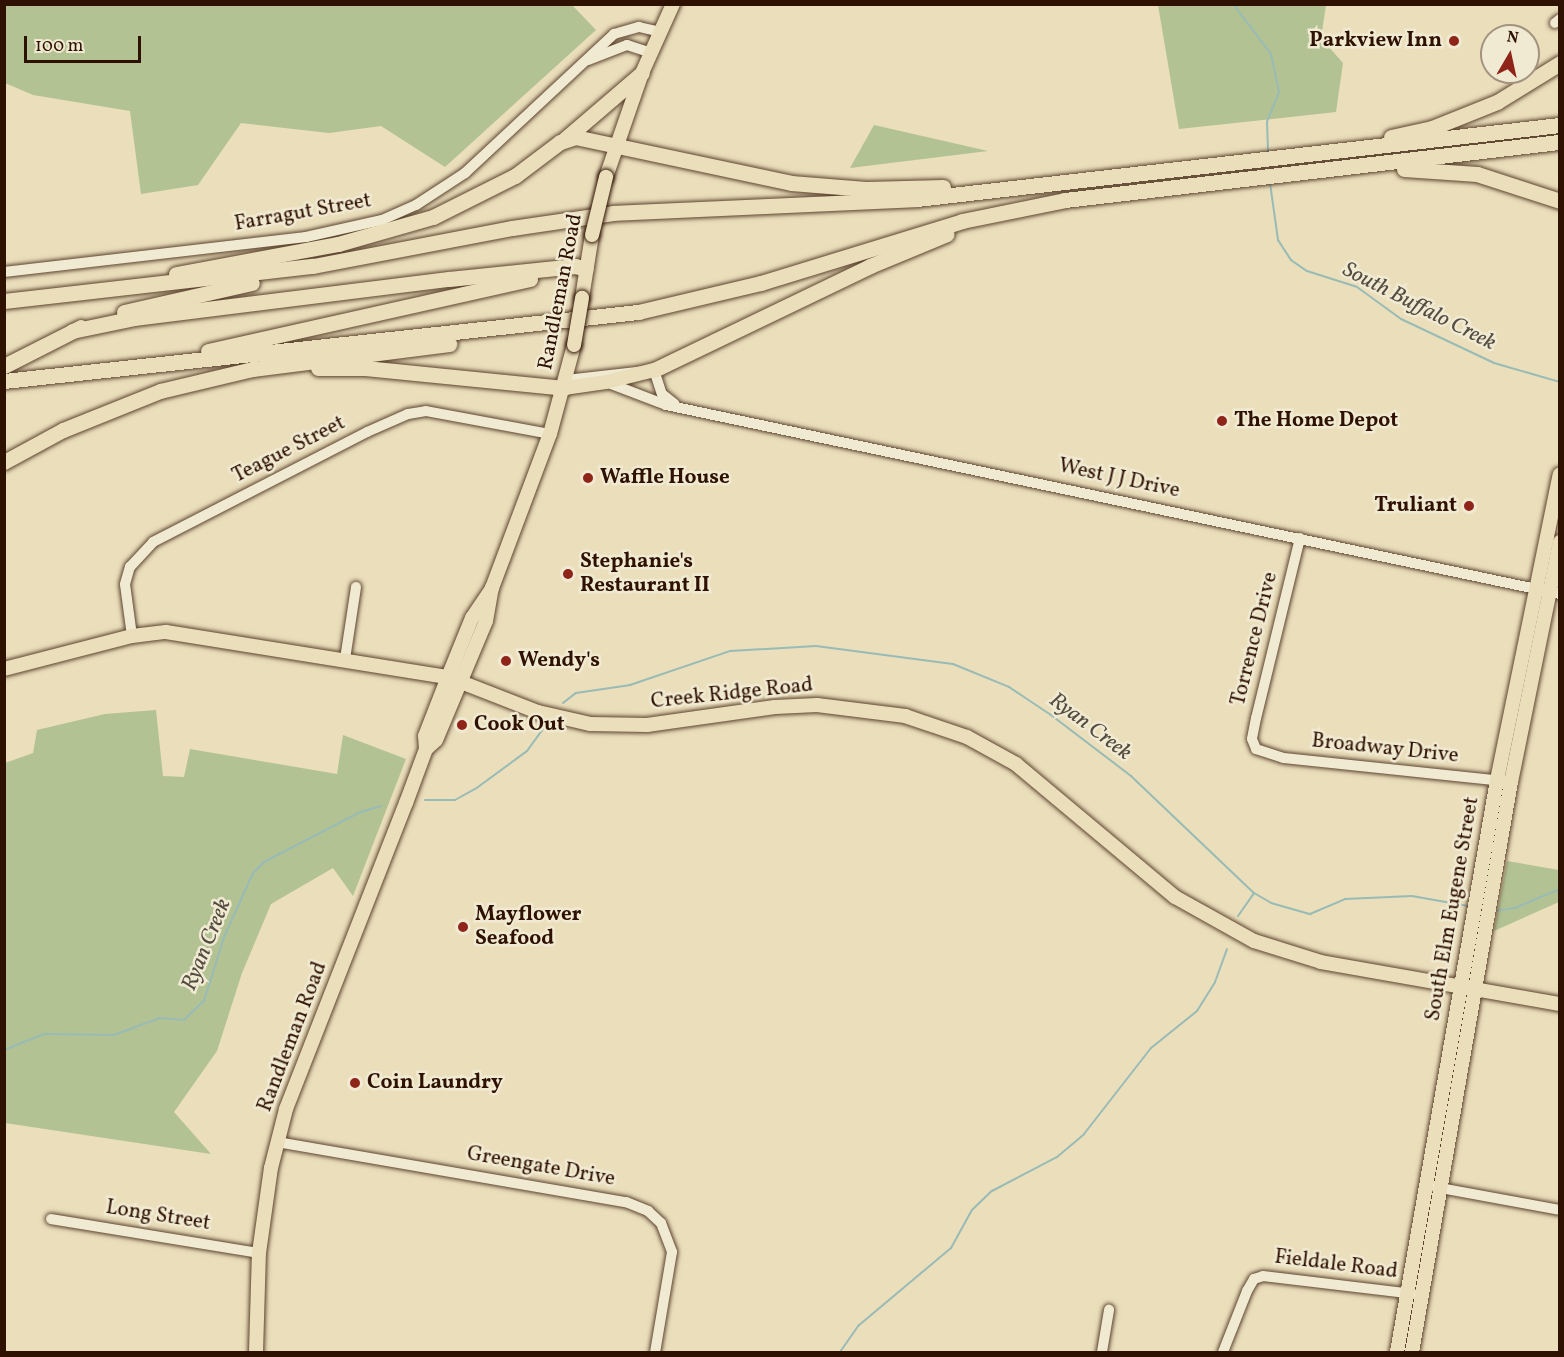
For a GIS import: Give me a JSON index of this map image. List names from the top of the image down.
{
  "streets": {
    "main road": [
      "Randleman Road",
      "West J J Drive",
      "Creek Ridge Road",
      "South Elm Eugene Street"
    ],
    "street": [
      "Farragut Street",
      "Teague Street",
      "Torrence Drive",
      "Broadway Drive",
      "Greengate Drive",
      "Long Street",
      "Fieldale Road"
    ]
  },
  "crossings": [
    ["Farragut Street", "Randleman Road"],
    ["Randleman Road", "Teague Street"],
    ["Randleman Road", "West J J Drive"],
    ["Randleman Road", "Creek Ridge Road"],
    ["Randleman Road", "Greengate Drive"],
    ["Randleman Road", "Long Street"],
    ["Teague Street", "Creek Ridge Road"],
    ["West J J Drive", "Torrence Drive"],
    ["West J J Drive", "South Elm Eugene Street"],
    ["Torrence Drive", "Broadway Drive"],
    ["Creek Ridge Road", "South Elm Eugene Street"],
    ["Broadway Drive", "South Elm Eugene Street"],
    ["South Elm Eugene Street", "Fieldale Road"]
  ],
  "water": ["South Buffalo Creek", "Ryan Creek"],
  "places": [
    "Parkview Inn",
    "The Home Depot",
    "Waffle House",
    "Truliant",
    "Stephanie's Restaurant II",
    "Wendy's",
    "Cook Out",
    "Mayflower Seafood",
    "Coin Laundry"
  ],
  "scale_bar": "100 m",
  "north": "top"
}
